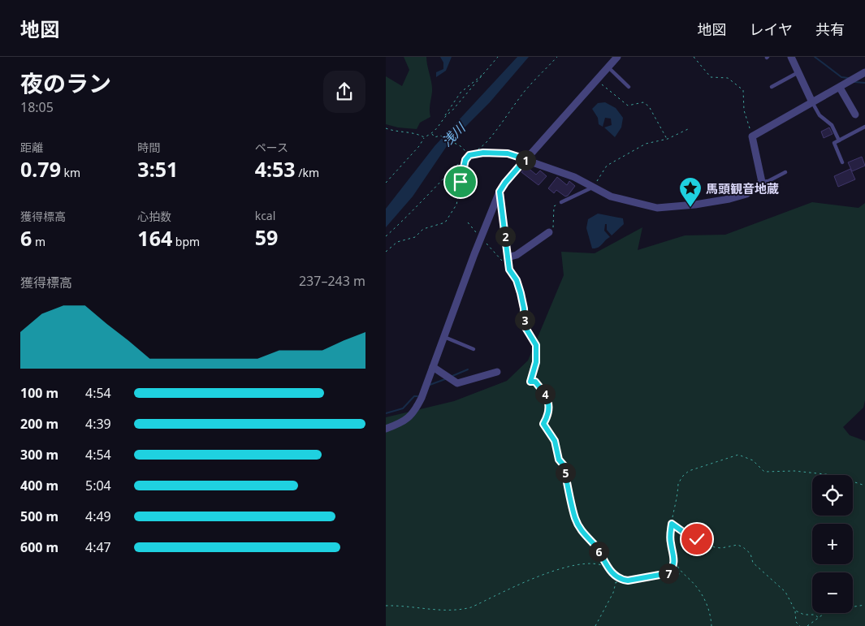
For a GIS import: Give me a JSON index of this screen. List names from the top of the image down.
{
  "water": ["浅川"],
  "places": {
    "place": ["馬頭観音地蔵"]
  },
  "page": {
    "header": "地図",
    "nav": ["地図", "レイヤ", "共有"],
    "heading": ["夜のラン", "18:05"],
    "stats": [
      ["距離", "0.79 km"],
      ["時間", "3:51"],
      ["ペース", "4:53 /km"],
      ["獲得標高", "6 m"],
      ["心拍数", "164 bpm"],
      ["kcal", "59"]
    ],
    "pins": [
      "1",
      "2",
      "3",
      "4",
      "5",
      "6",
      "7"
    ],
    "chart": ["獲得標高", "237–243 m"],
    "list": [
      {
        "name": "100 m",
        "note": "4:54"
      },
      {
        "name": "200 m",
        "note": "4:39"
      },
      {
        "name": "300 m",
        "note": "4:54"
      },
      {
        "name": "400 m",
        "note": "5:04"
      },
      {
        "name": "500 m",
        "note": "4:49"
      },
      {
        "name": "600 m",
        "note": "4:47"
      }
    ],
    "map_buttons": ["+", "−"]
  }
}
